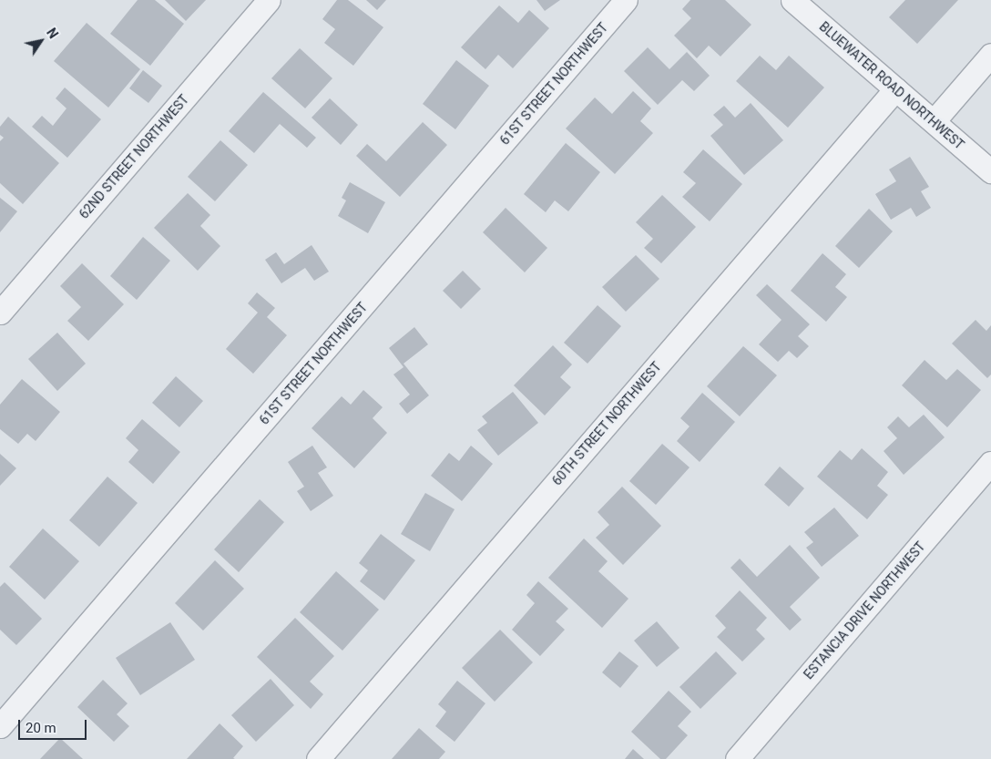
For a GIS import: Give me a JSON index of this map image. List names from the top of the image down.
{
  "streets": {
    "street": [
      "61ST STREET NORTHWEST",
      "BLUEWATER ROAD NORTHWEST",
      "62ND STREET NORTHWEST",
      "60TH STREET NORTHWEST",
      "ESTANCIA DRIVE NORTHWEST"
    ]
  },
  "crossings": [
    ["BLUEWATER ROAD NORTHWEST", "60TH STREET NORTHWEST"]
  ],
  "scale_bar": "20 m",
  "north": "top right"
}
